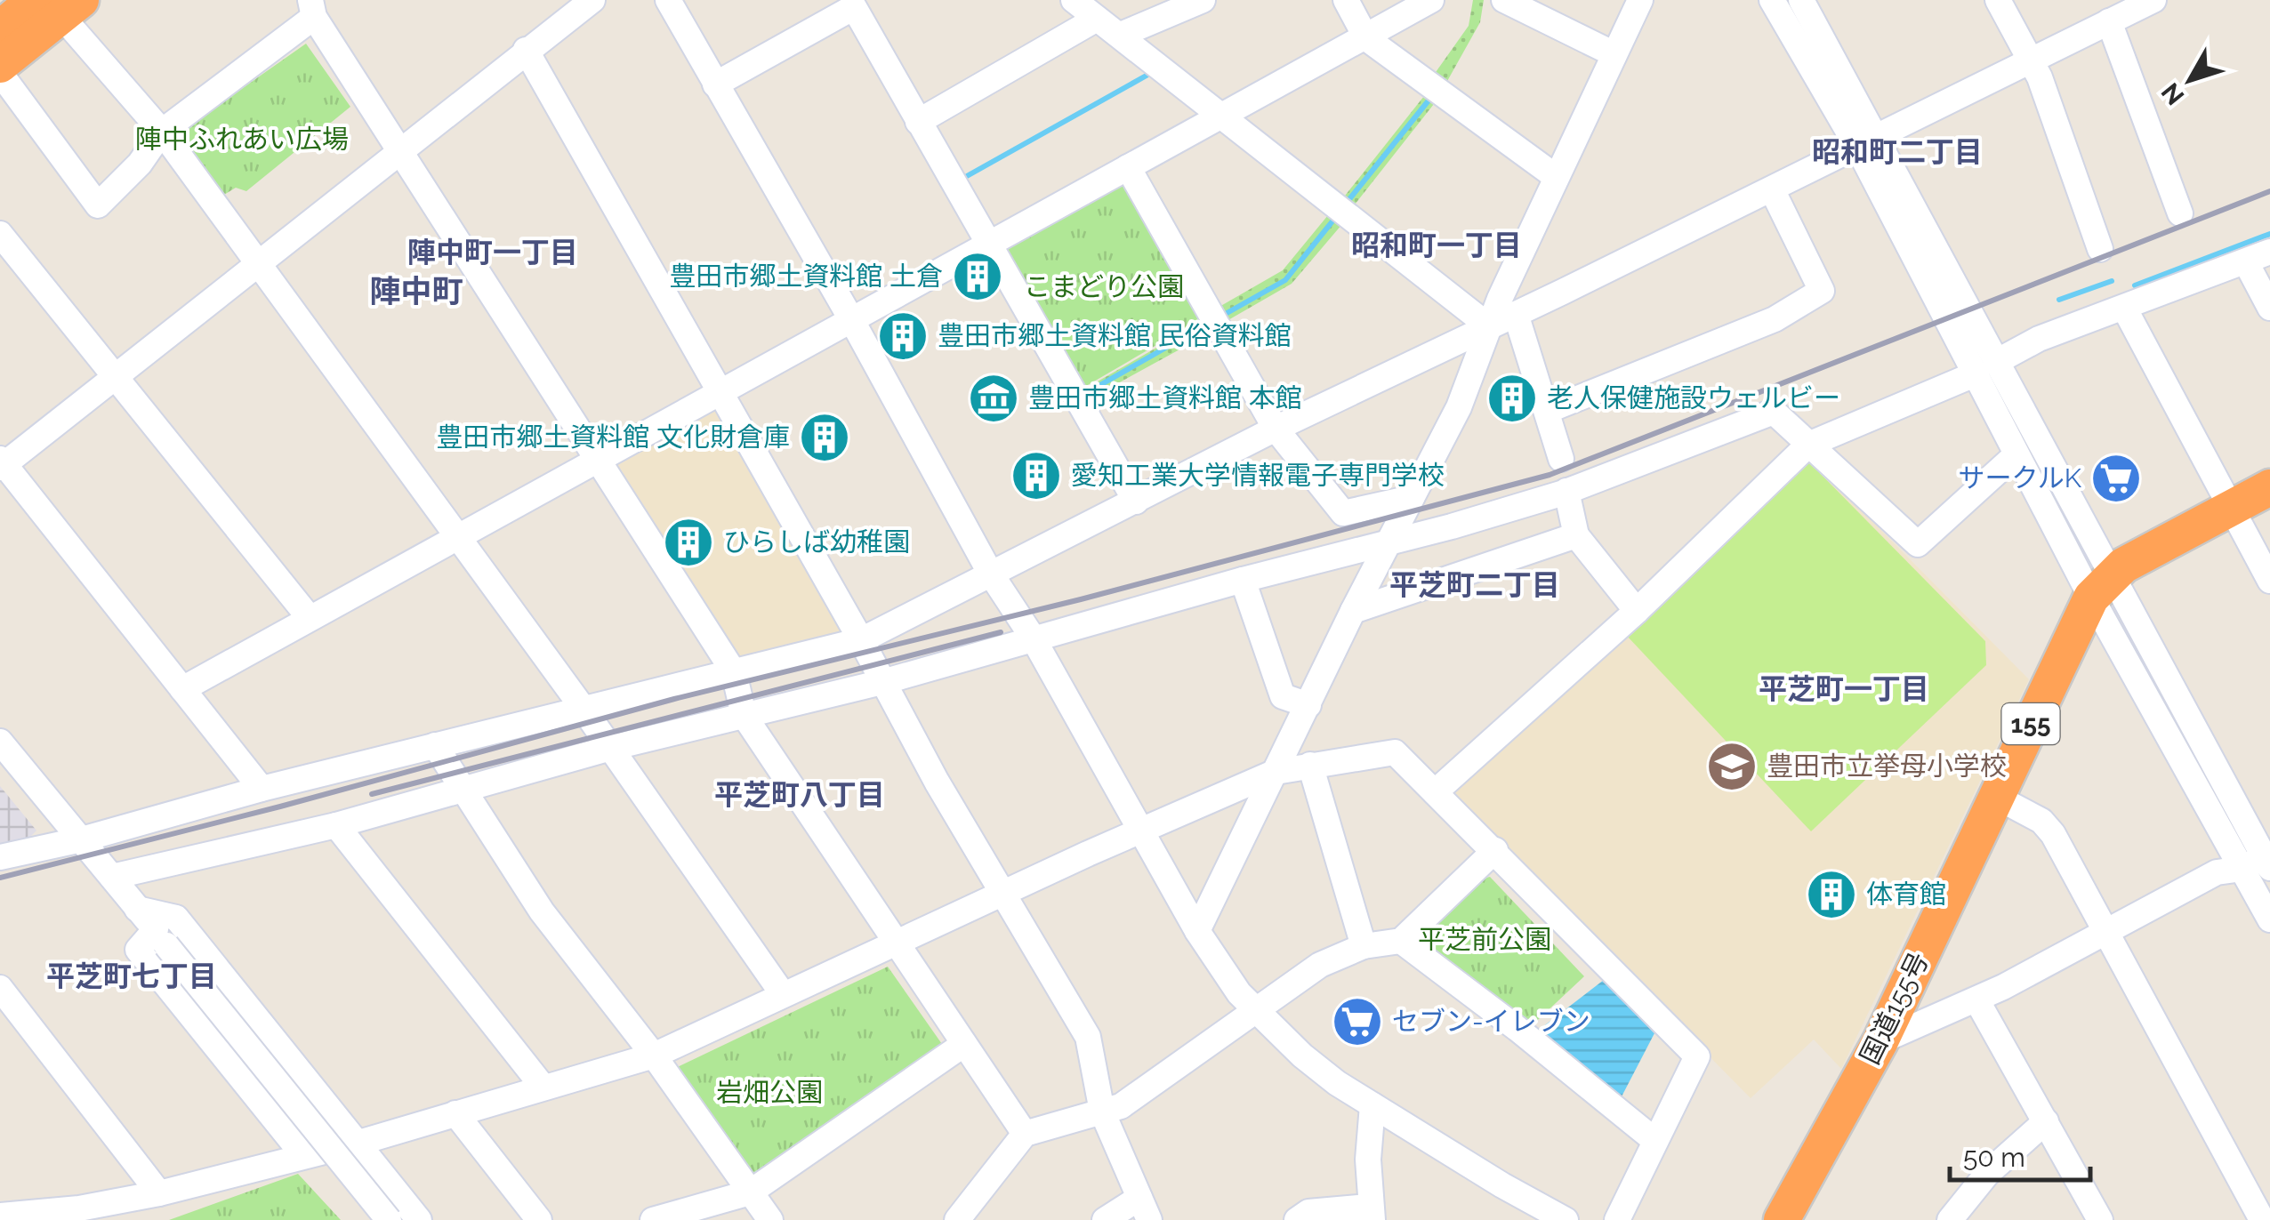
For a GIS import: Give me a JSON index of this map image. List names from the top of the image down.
{
  "streets": {
    "highway": ["155", "国道155号"]
  },
  "districts": [
    "昭和町二丁目",
    "昭和町一丁目",
    "陣中町一丁目",
    "陣中町",
    "平芝町二丁目",
    "平芝町一丁目",
    "平芝町八丁目",
    "平芝町七丁目"
  ],
  "parks": [
    "陣中ふれあい広場",
    "こまどり公園",
    "平芝前公園",
    "岩畑公園"
  ],
  "places": {
    "building": [
      "豊田市郷土資料館 土倉",
      "豊田市郷土資料館 民俗資料館",
      "老人保健施設ウェルビー",
      "豊田市郷土資料館 文化財倉庫",
      "愛知工業大学情報電子専門学校",
      "ひらしば幼稚園",
      "体育館"
    ],
    "museum": ["豊田市郷土資料館 本館"],
    "supermarket": ["サークルK", "セブン-イレブン"],
    "school or university": ["豊田市立挙母小学校"]
  },
  "scale_bar": "50 m",
  "north": "bottom left"
}
